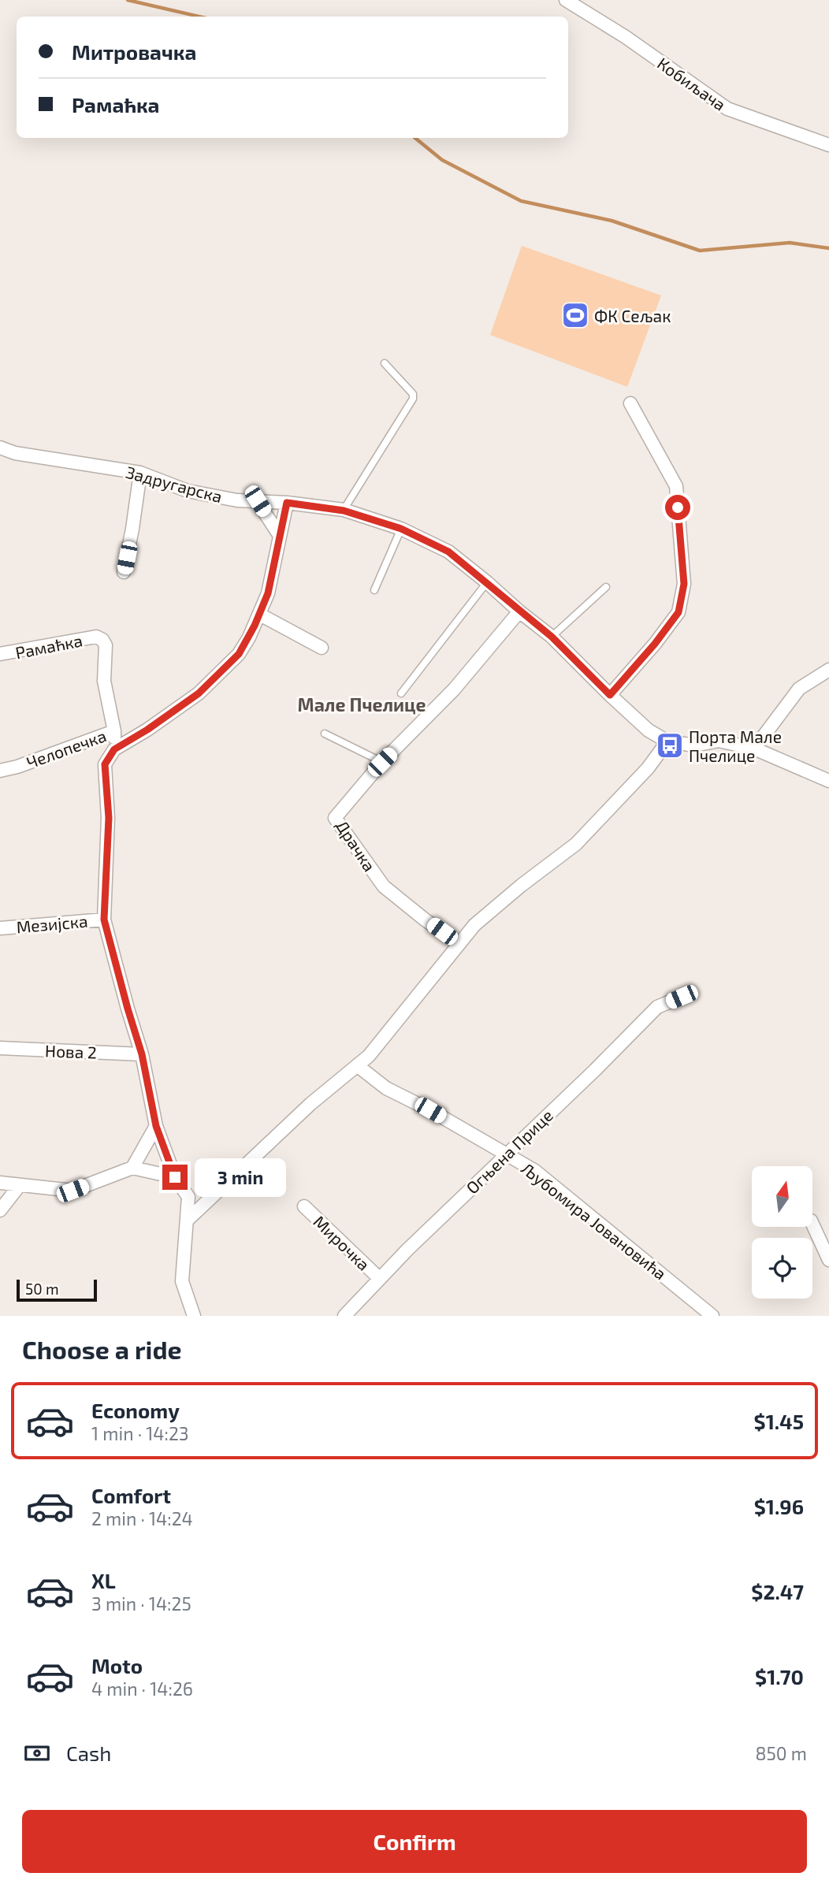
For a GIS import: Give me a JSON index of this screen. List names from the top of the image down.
{
  "streets": {
    "street": [
      "Кобиљача",
      "Задругарска",
      "Рамаћка",
      "Челопечка",
      "Драчка",
      "Мезијска",
      "Нова 2",
      "Огњена Прице",
      "Љубомира Јовановића",
      "Мирочка"
    ]
  },
  "crossings": [
    ["Задругарска", "Драчка"],
    ["Рамаћка", "Челопечка"],
    ["Огњена Прице", "Љубомира Јовановића"],
    ["Огњена Прице", "Мирочка"]
  ],
  "districts": ["Мале Пчелице"],
  "places": {
    "sports": ["ФК Сељак"],
    "bus stop": ["Порта Мале Пчелице"]
  },
  "scale_bar": "50 m",
  "north": "top",
  "page": {
    "banner": ["Митровачка", "Рамаћка"],
    "bubble": "3 min",
    "scale": "50 m",
    "heading": "Choose a ride",
    "list": [
      {
        "name": "Economy",
        "note": "1 min · 14:23",
        "value": "$1.45"
      },
      {
        "name": "Comfort",
        "note": "2 min · 14:24",
        "value": "$1.96"
      },
      {
        "name": "XL",
        "note": "3 min · 14:25",
        "value": "$2.47"
      },
      {
        "name": "Moto",
        "note": "4 min · 14:26",
        "value": "$1.70"
      }
    ],
    "pay": ["Cash", "850 m"],
    "buttons": "Confirm"
  }
}
